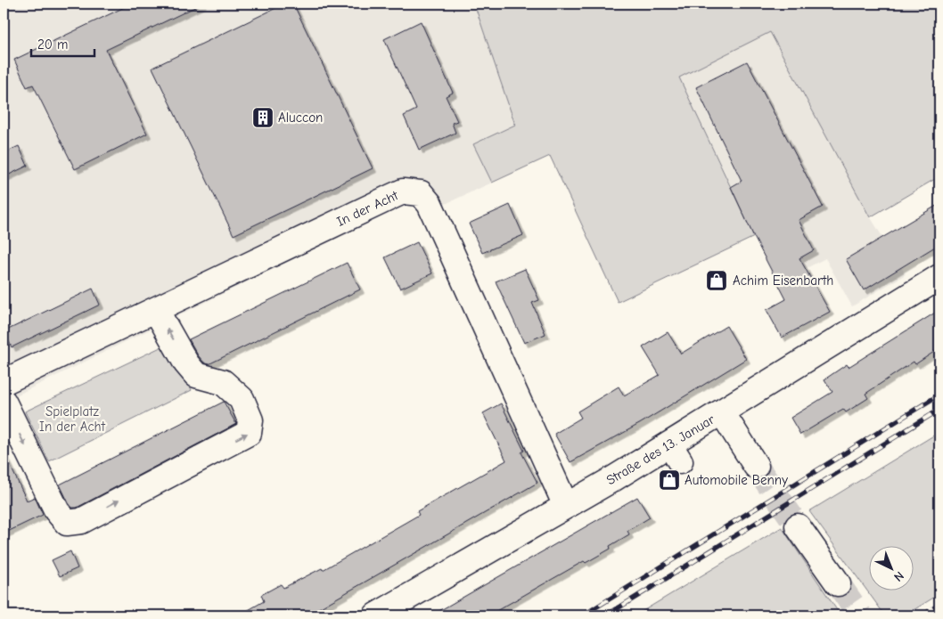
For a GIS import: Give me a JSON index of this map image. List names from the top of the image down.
{
  "streets": {
    "street": ["In der Acht", "Straße des 13. Januar"]
  },
  "crossings": [
    ["In der Acht", "Straße des 13. Januar"]
  ],
  "parks": ["Spielplatz In der Acht"],
  "places": {
    "building": ["Aluccon"],
    "shop": ["Achim Eisenbarth", "Automobile Benny"]
  },
  "scale_bar": "20 m",
  "north": "bottom right"
}
